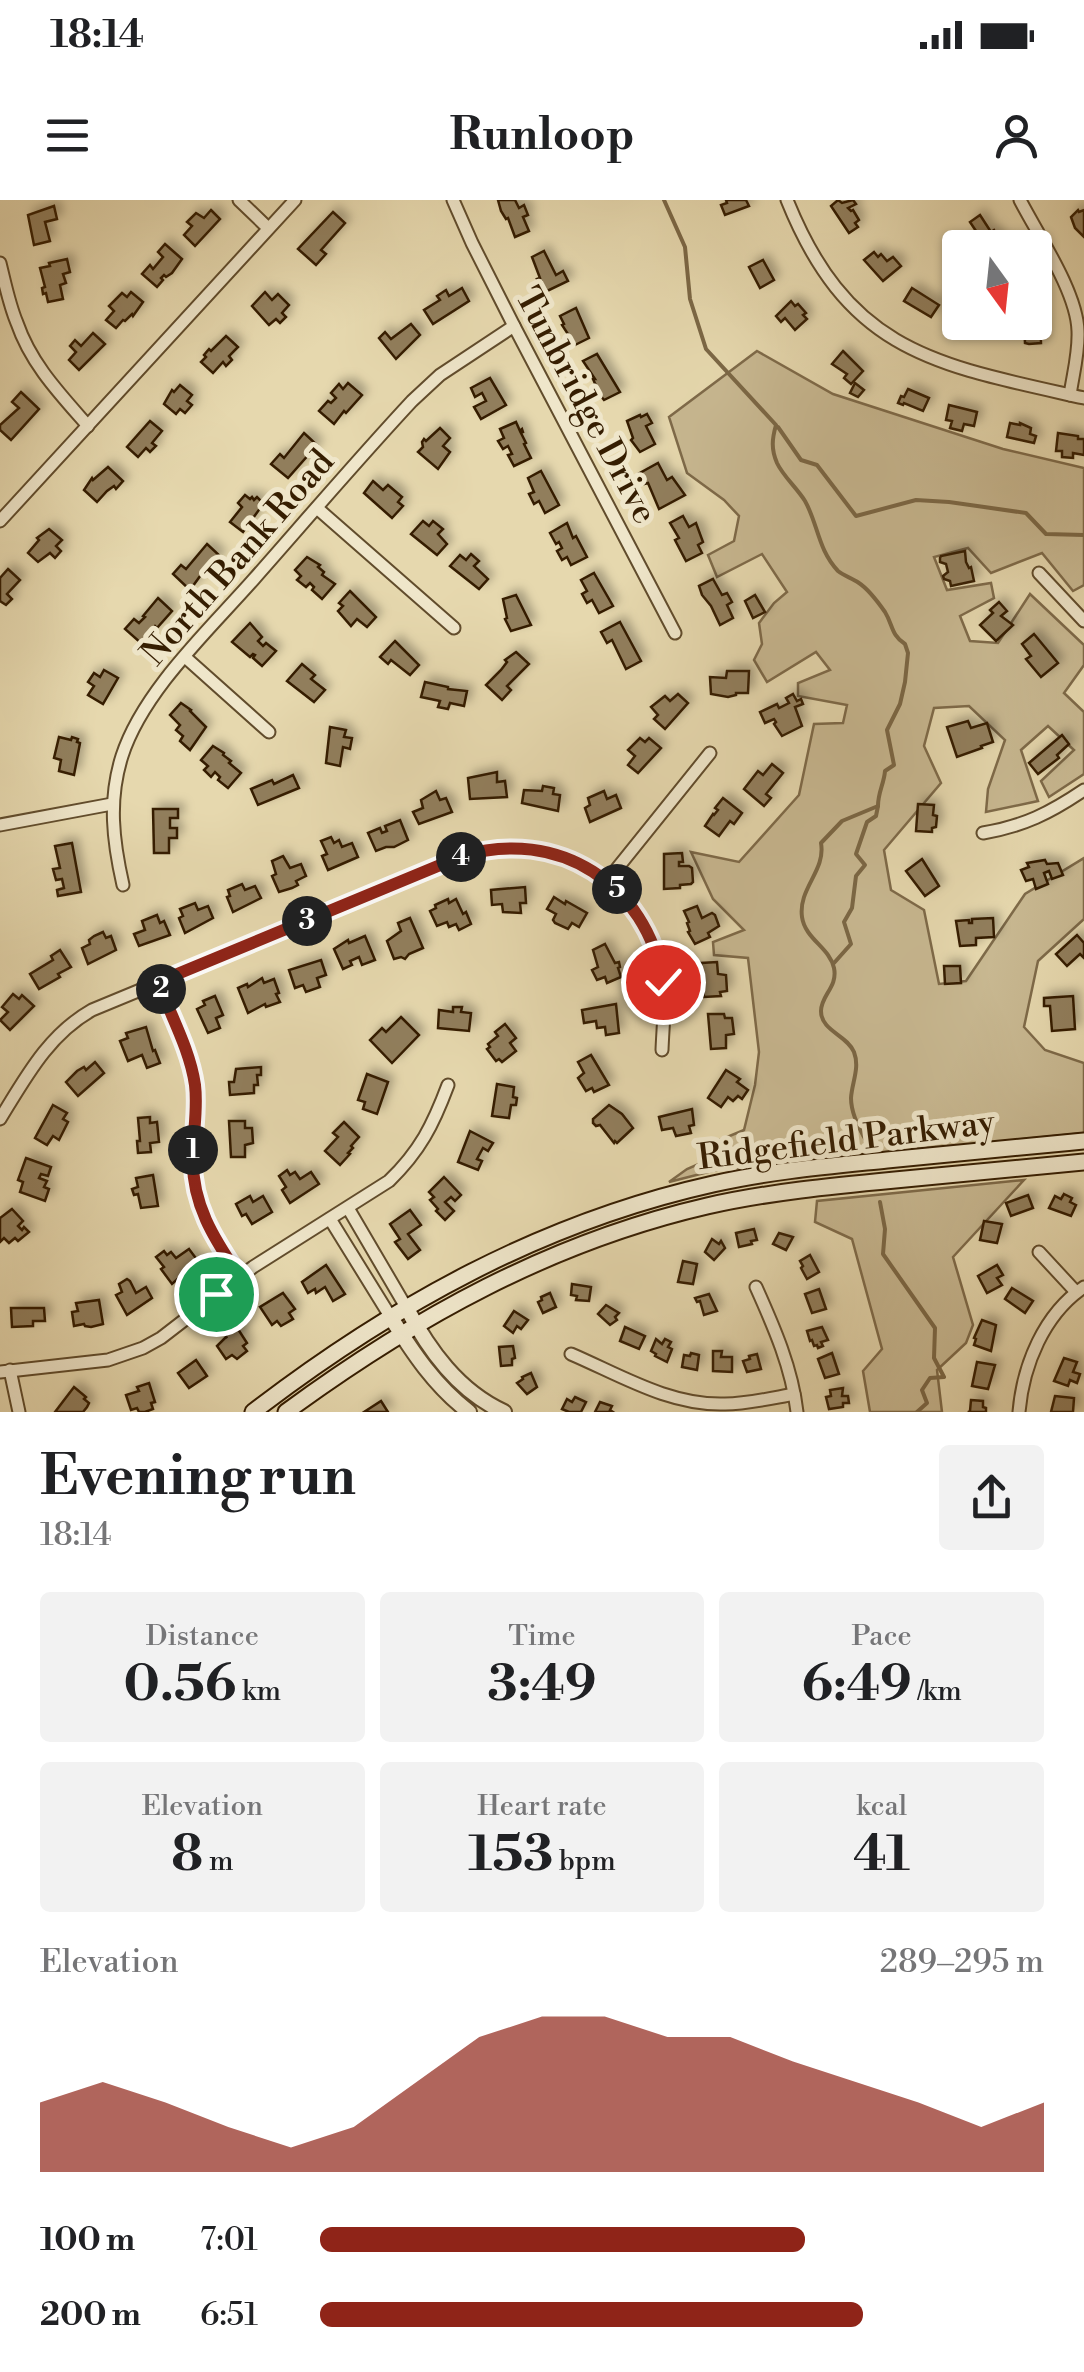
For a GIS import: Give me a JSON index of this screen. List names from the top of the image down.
{
  "streets": {
    "main road": ["Ridgefield Parkway"],
    "street": ["Tunbridge Drive", "North Bank Road"]
  },
  "crossings": [
    ["Tunbridge Drive", "North Bank Road"]
  ],
  "north": "bottom",
  "page": {
    "status": "18:14",
    "header": "Runloop",
    "pins": [
      "4",
      "5",
      "3",
      "2",
      "1"
    ],
    "heading": ["Evening run", "18:14"],
    "stats": [
      ["Distance", "0.56 km"],
      ["Time", "3:49"],
      ["Pace", "6:49 /km"],
      ["Elevation", "8 m"],
      ["Heart rate", "153 bpm"],
      ["kcal", "41"]
    ],
    "chart": ["Elevation", "289–295 m"],
    "list": [
      {
        "name": "100 m",
        "note": "7:01"
      },
      {
        "name": "200 m",
        "note": "6:51"
      }
    ]
  }
}
